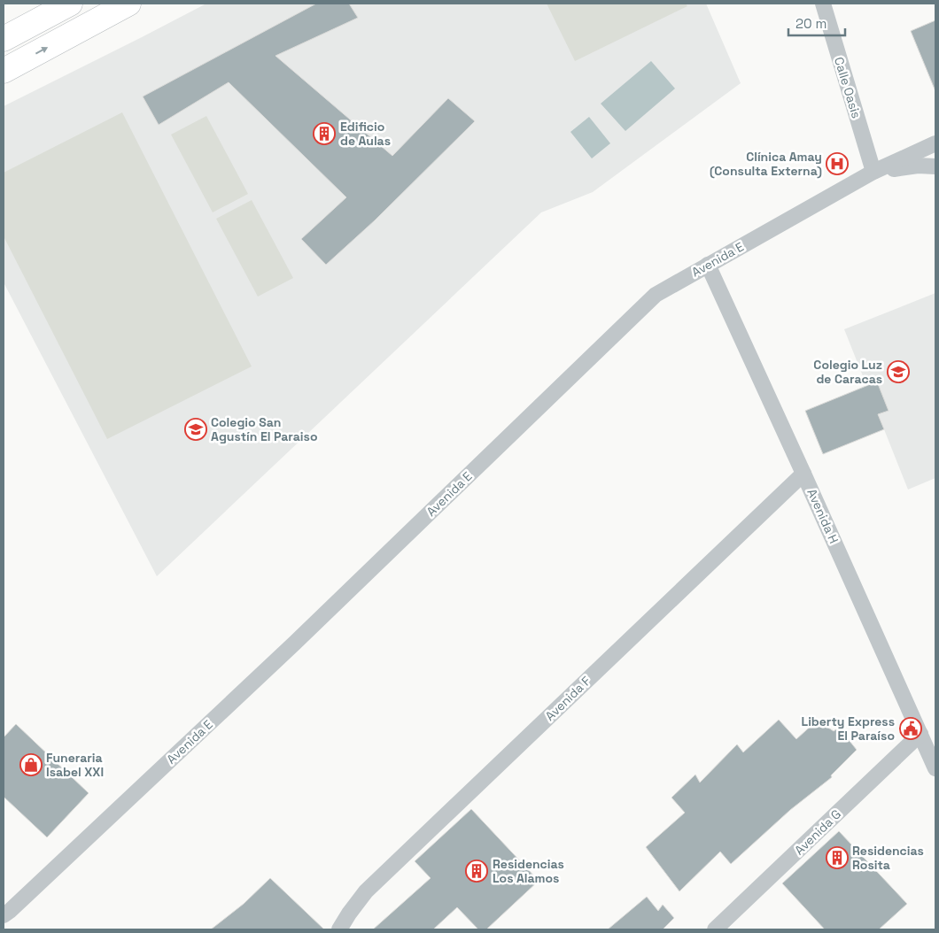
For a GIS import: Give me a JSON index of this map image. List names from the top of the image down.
{
  "streets": {
    "street": [
      "Calle Oasis",
      "Avenida E",
      "Avenida H",
      "Avenida F",
      "Avenida G"
    ]
  },
  "crossings": [
    ["Calle Oasis", "Avenida E"],
    ["Avenida E", "Avenida H"],
    ["Avenida H", "Avenida F"],
    ["Avenida H", "Avenida G"]
  ],
  "places": {
    "building": ["Edificio de Aulas", "Residencias Rosita", "Residencias Los Alamos"],
    "hospital": ["Clínica Amay (Consulta Externa)"],
    "school or university": ["Colegio Luz de Caracas", "Colegio San Agustín El Paraiso"],
    "public building": ["Liberty Express El Paraíso"],
    "shop": ["Funeraria Isabel XXI"]
  },
  "scale_bar": "20 m"
}
